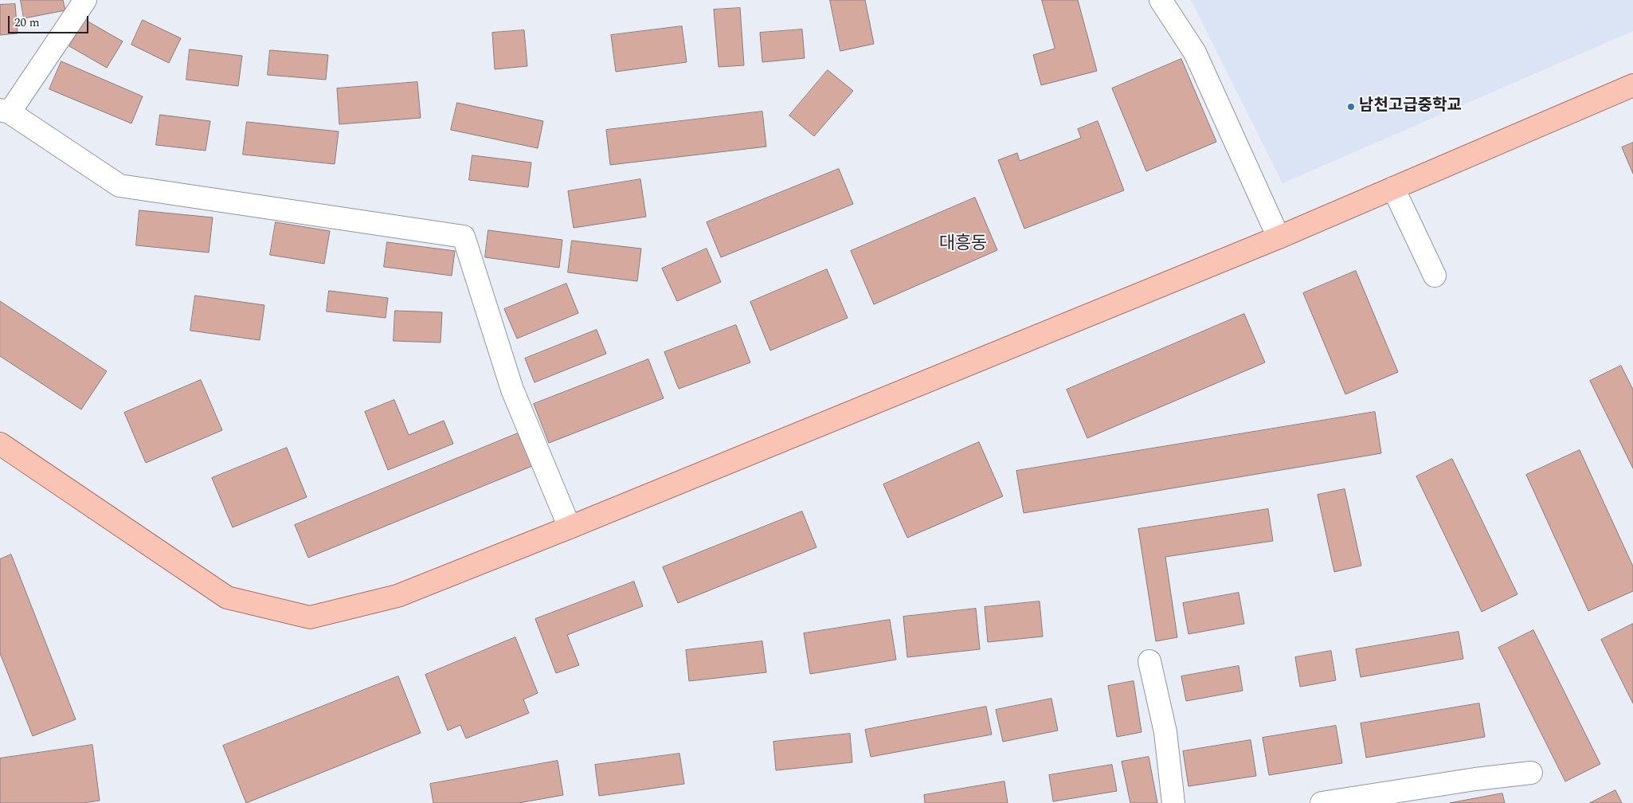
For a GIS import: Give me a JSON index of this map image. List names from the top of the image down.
{
  "districts": ["대흥동"],
  "places": ["남천고급중학교"],
  "scale_bar": "20 m"
}
